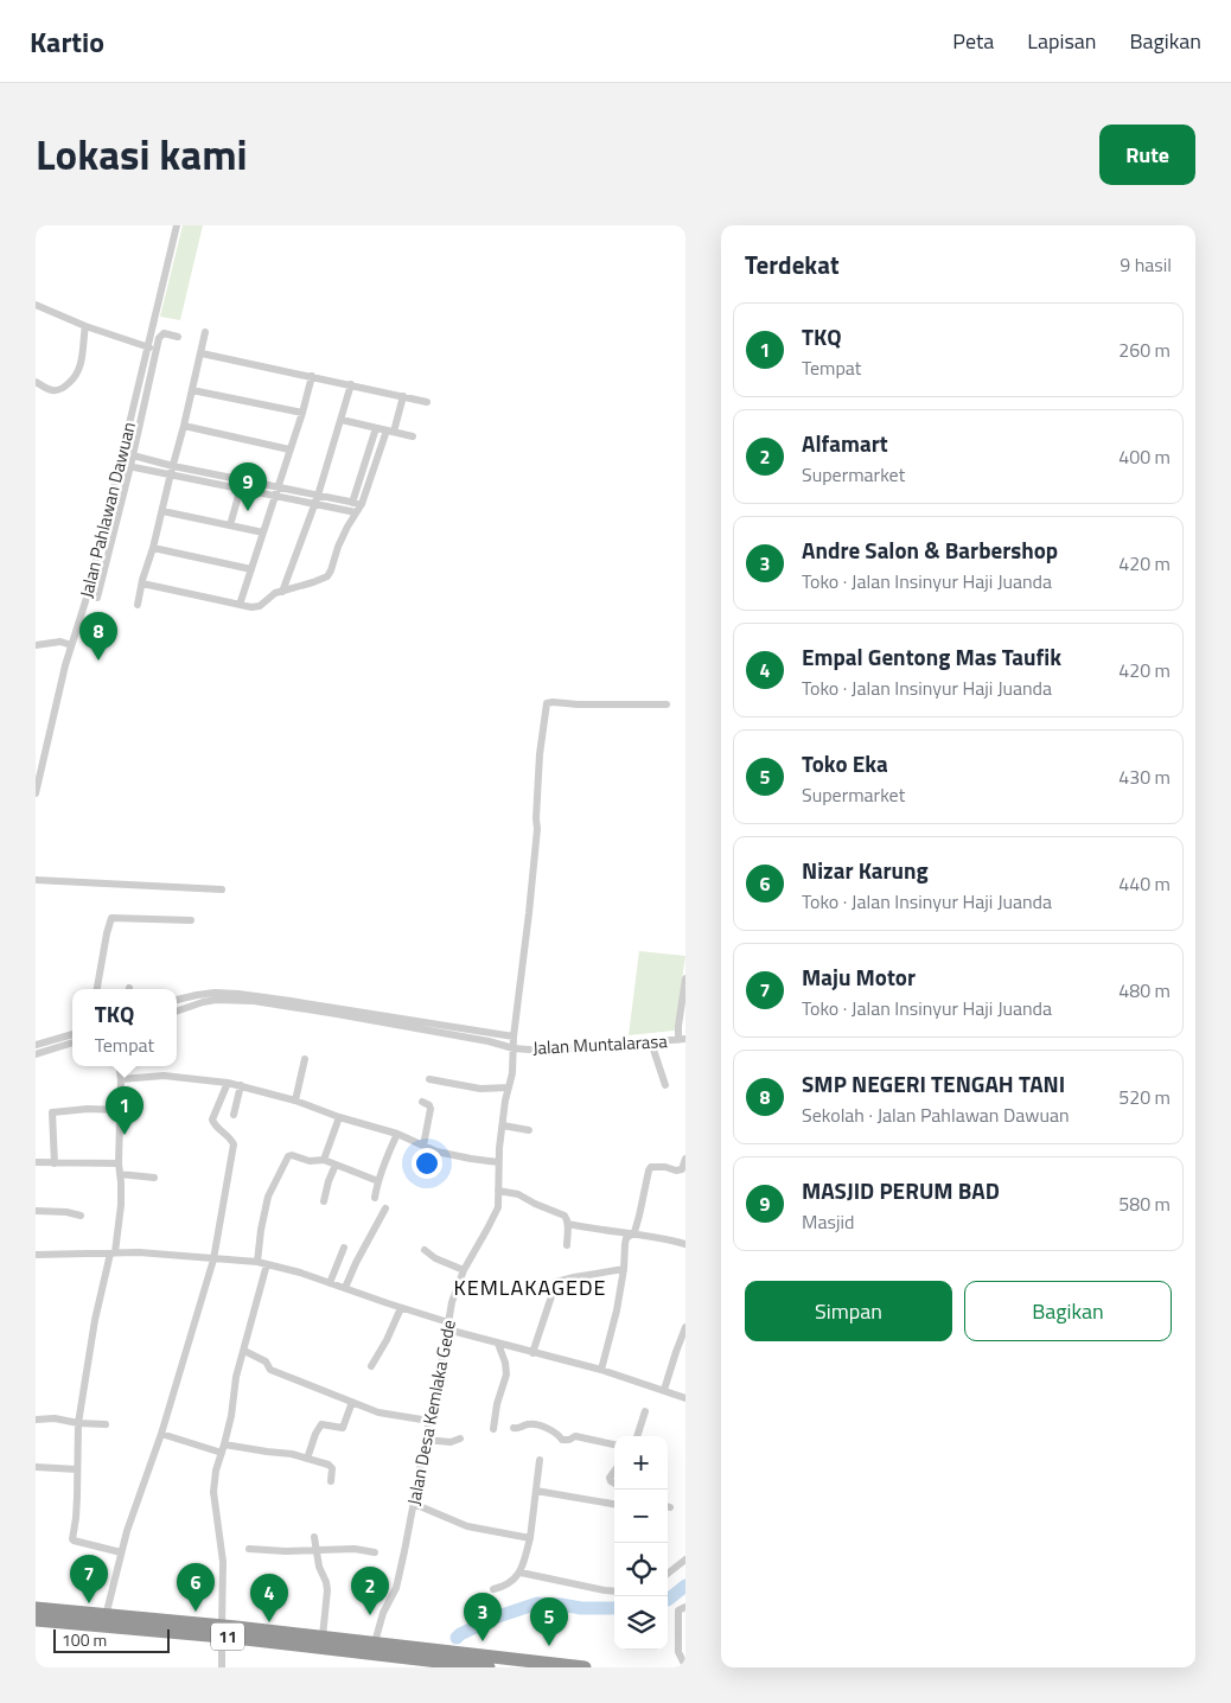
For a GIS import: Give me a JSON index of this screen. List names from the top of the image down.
{
  "streets": {
    "highway": ["11"],
    "street": ["Jalan Pahlawan Dawuan", "Jalan Muntalarasa", "Jalan Desa Kemlaka Gede"]
  },
  "crossings": [
    ["Jalan Muntalarasa", "Jalan Desa Kemlaka Gede"],
    ["Jalan Desa Kemlaka Gede", "11"]
  ],
  "districts": ["KEMLAKAGEDE"],
  "scale_bar": "100 m",
  "page": {
    "header": "Kartio",
    "nav": ["Peta", "Lapisan", "Bagikan"],
    "title": "Lokasi kami",
    "buttons": [
      "Rute",
      ["Simpan", "Bagikan"]
    ],
    "heading": ["Terdekat", "9 hasil"],
    "list": [
      {
        "mark": "1",
        "name": "TKQ",
        "note": "Tempat",
        "value": "260 m"
      },
      {
        "mark": "2",
        "name": "Alfamart",
        "note": "Supermarket",
        "value": "400 m"
      },
      {
        "mark": "3",
        "name": "Andre Salon & Barbershop",
        "note": "Toko · Jalan Insinyur Haji Juanda",
        "value": "420 m"
      },
      {
        "mark": "4",
        "name": "Empal Gentong Mas Taufik",
        "note": "Toko · Jalan Insinyur Haji Juanda",
        "value": "420 m"
      },
      {
        "mark": "5",
        "name": "Toko Eka",
        "note": "Supermarket",
        "value": "430 m"
      },
      {
        "mark": "6",
        "name": "Nizar Karung",
        "note": "Toko · Jalan Insinyur Haji Juanda",
        "value": "440 m"
      },
      {
        "mark": "7",
        "name": "Maju Motor",
        "note": "Toko · Jalan Insinyur Haji Juanda",
        "value": "480 m"
      },
      {
        "mark": "8",
        "name": "SMP NEGERI TENGAH TANI",
        "note": "Sekolah · Jalan Pahlawan Dawuan",
        "value": "520 m"
      },
      {
        "mark": "9",
        "name": "MASJID PERUM BAD",
        "note": "Masjid",
        "value": "580 m"
      }
    ],
    "pins": [
      "9",
      "8",
      "1",
      "7",
      "6",
      "2",
      "4",
      "3",
      "5"
    ],
    "popup": ["TKQ", "Tempat"],
    "map_buttons": ["+", "−"],
    "scale": "100 m"
  }
}
